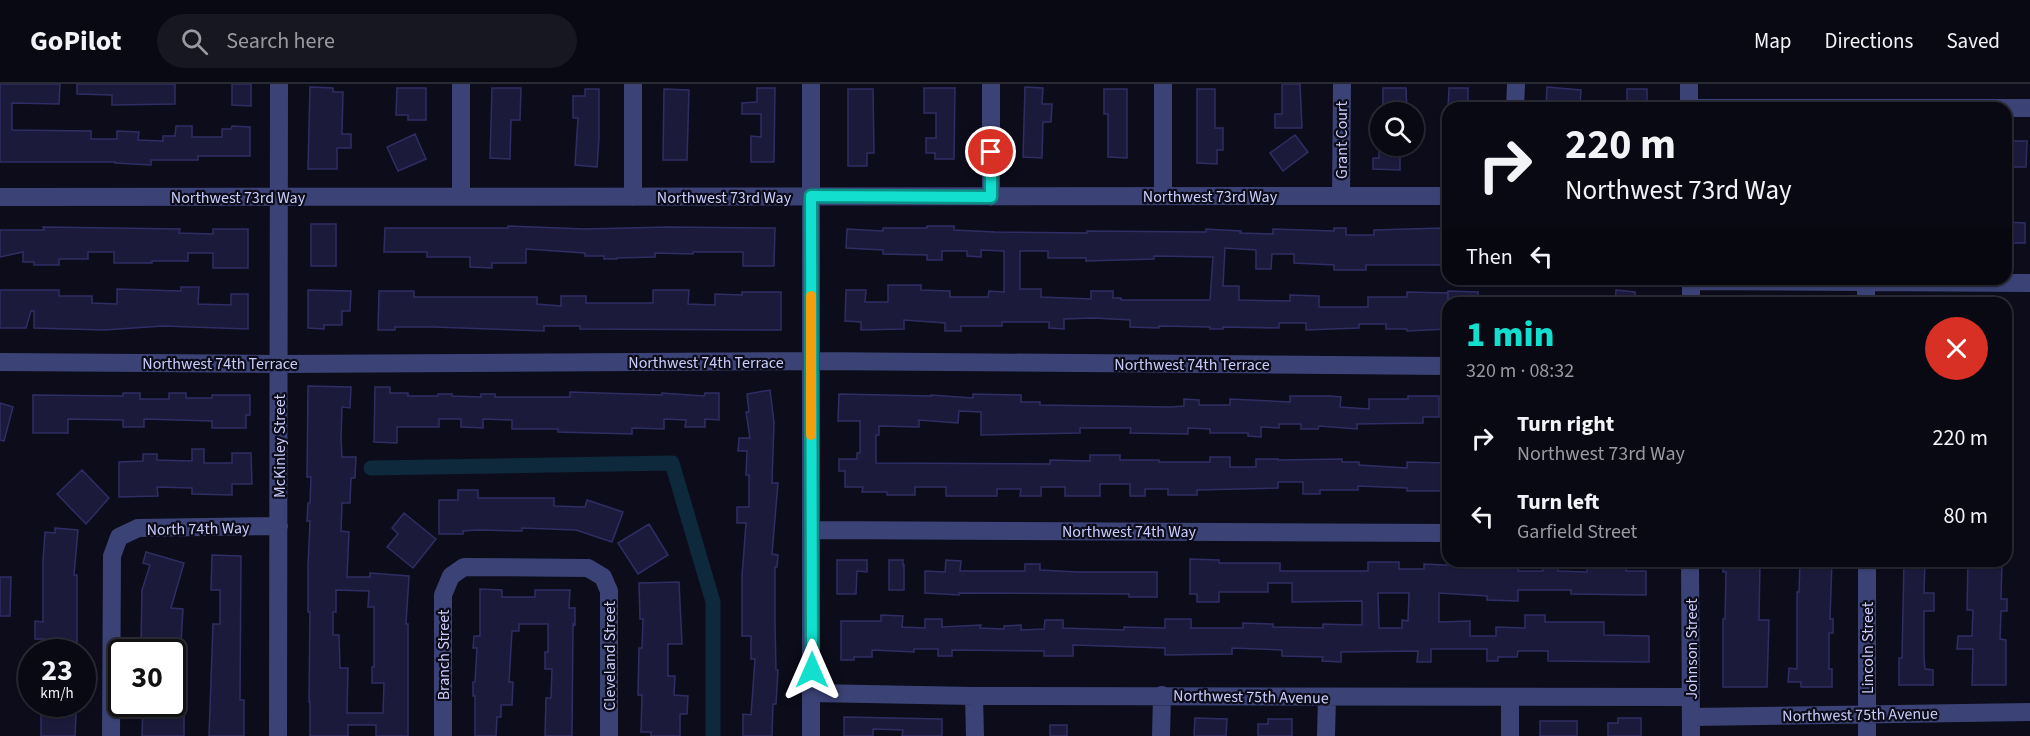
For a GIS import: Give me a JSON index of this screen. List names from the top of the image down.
{
  "streets": {
    "street": [
      "Grant Court",
      "Northwest 73rd Way",
      "Northwest 74th Terrace",
      "McKinley Street",
      "North 74th Way",
      "Northwest 74th Way",
      "Lincoln Street",
      "Johnson Street",
      "Branch Street",
      "Cleveland Street",
      "Northwest 75th Avenue"
    ]
  },
  "crossings": [
    ["Grant Court", "Northwest 73rd Way"],
    ["Northwest 73rd Way", "McKinley Street"],
    ["Northwest 74th Terrace", "McKinley Street"],
    ["McKinley Street", "North 74th Way"],
    ["Lincoln Street", "Northwest 75th Avenue"],
    ["Johnson Street", "Northwest 75th Avenue"],
    ["Branch Street", "Cleveland Street"]
  ],
  "page": {
    "header": "GoPilot",
    "search": "Search here",
    "nav": ["Map", "Directions", "Saved"],
    "turn": ["220 m", "Northwest 73rd Way"],
    "then": "Then",
    "heading": ["1 min", "320 m · 08:32"],
    "list": [
      {
        "name": "Turn right",
        "note": "Northwest 73rd Way",
        "value": "220 m"
      },
      {
        "name": "Turn left",
        "note": "Garfield Street",
        "value": "80 m"
      }
    ],
    "speed": "23 km/h",
    "limit": "30"
  }
}
